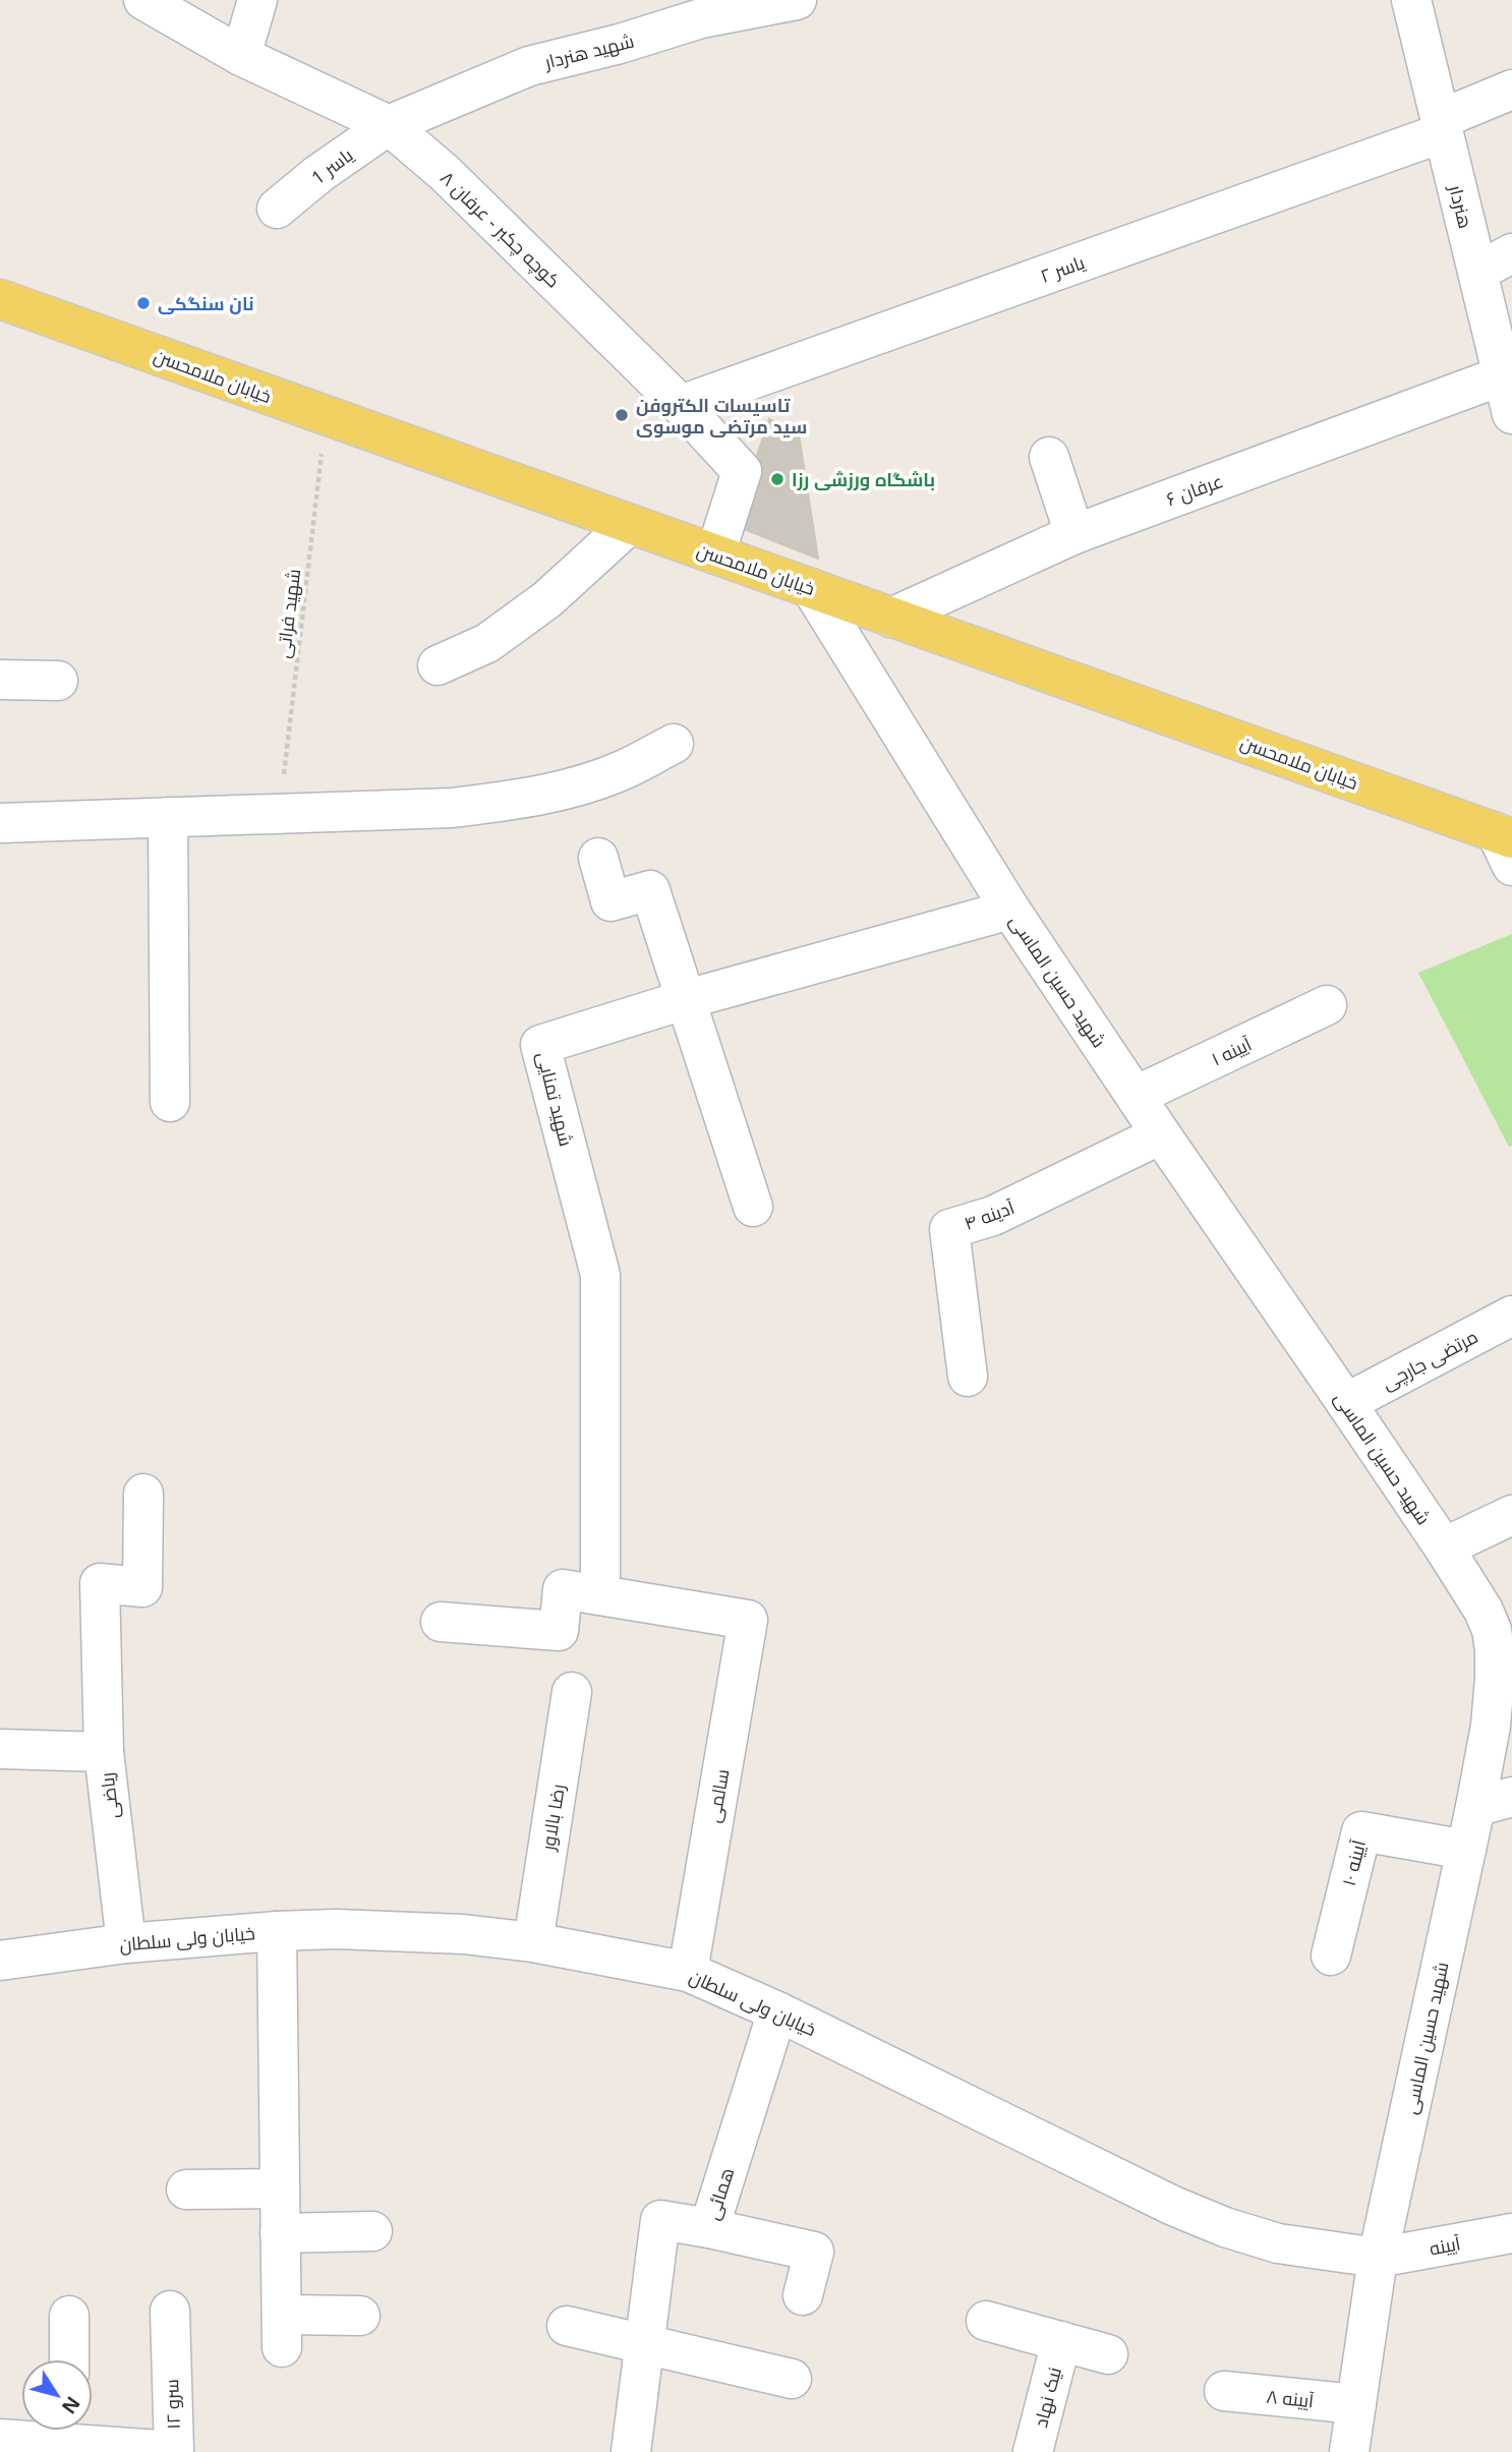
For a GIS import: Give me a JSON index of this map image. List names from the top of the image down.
{
  "streets": {
    "main road": ["خیابان ملامحسن"],
    "street": [
      "شهید هنردار",
      "یاسر 1",
      "هنردار",
      "کوچه چکبر - عرفان ۸",
      "یاسر ۲",
      "عرفان ۶",
      "شهید حسین الماسی",
      "آیینه ۱",
      "شهید تمنایی",
      "آدینه ۴",
      "مرتضی جارچی",
      "ریاضی",
      "سالمی",
      "رضا بالاور",
      "آیینه ۱۰",
      "خیابان ولی سلطان",
      "همائی",
      "آیینه",
      "نیک نهاد",
      "آیینه ۸",
      "سرو ۱۲"
    ],
    "path": ["شهید فراتی"]
  },
  "crossings": [
    ["شهید هنردار", "یاسر 1"],
    ["شهید هنردار", "کوچه چکبر - عرفان ۸"],
    ["یاسر 1", "کوچه چکبر - عرفان ۸"],
    ["هنردار", "یاسر ۲"],
    ["هنردار", "عرفان ۶"],
    ["کوچه چکبر - عرفان ۸", "یاسر ۲"],
    ["کوچه چکبر - عرفان ۸", "خیابان ملامحسن"],
    ["خیابان ملامحسن", "عرفان ۶"],
    ["خیابان ملامحسن", "شهید فراتی"],
    ["خیابان ملامحسن", "شهید حسین الماسی"],
    ["شهید حسین الماسی", "آیینه ۱"],
    ["شهید حسین الماسی", "شهید تمنایی"],
    ["شهید حسین الماسی", "آدینه ۴"],
    ["شهید حسین الماسی", "مرتضی جارچی"],
    ["شهید حسین الماسی", "آیینه ۱۰"],
    ["شهید حسین الماسی", "خیابان ولی سلطان"],
    ["شهید حسین الماسی", "آیینه"],
    ["شهید حسین الماسی", "آیینه ۸"],
    ["شهید تمنایی", "سالمی"],
    ["ریاضی", "خیابان ولی سلطان"],
    ["سالمی", "خیابان ولی سلطان"],
    ["رضا بالاور", "خیابان ولی سلطان"],
    ["خیابان ولی سلطان", "همائی"],
    ["خیابان ولی سلطان", "آیینه"]
  ],
  "places": ["نان سنگکی", "تاسیسات الکتروفن سید مرتضی موسوی", "باشگاه ورزشی رزا"],
  "north": "bottom right"
}
